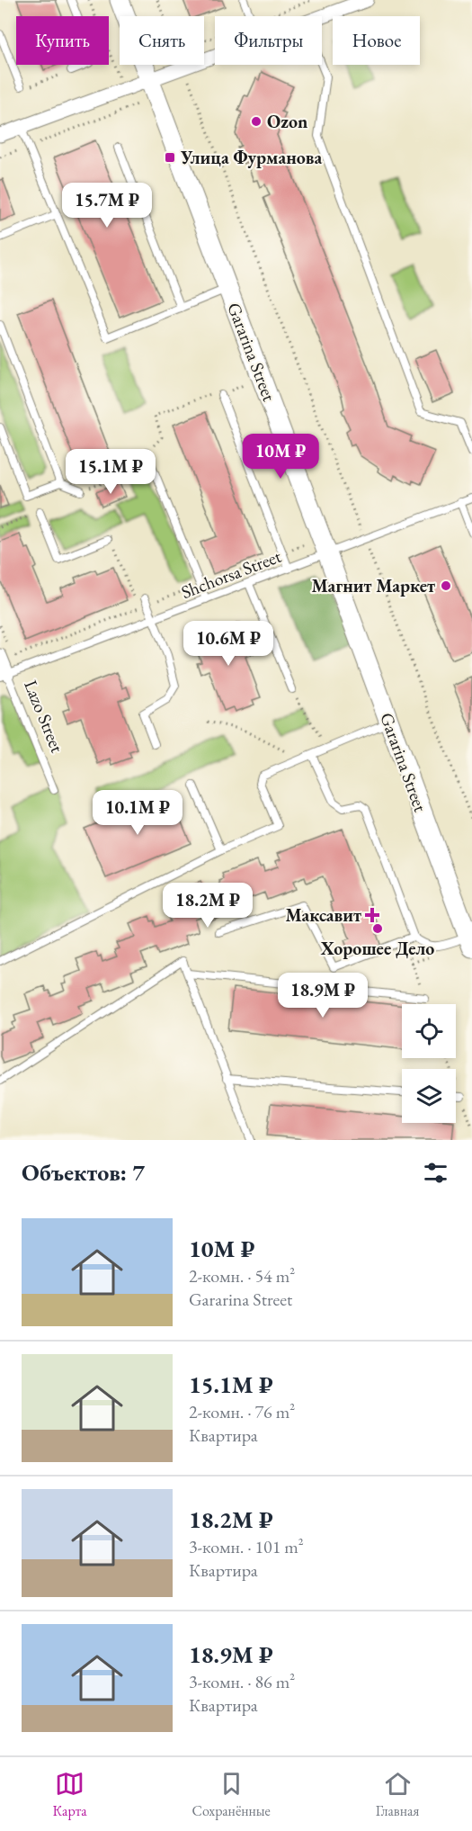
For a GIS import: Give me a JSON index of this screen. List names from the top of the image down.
{
  "streets": {
    "main road": ["Gararina Street"],
    "street": ["Lazo Street"],
    "lane": ["Shchorsa Street"]
  },
  "crossings": [
    ["Gararina Street", "Shchorsa Street"],
    ["Shchorsa Street", "Lazo Street"]
  ],
  "places": {
    "other": ["Ozon", "Магнит Маркет", "Хорошее Дело"],
    "transit": ["Улица Фурманова"],
    "health": ["Максавит"]
  },
  "page": {
    "chip": [
      "Купить",
      "Снять",
      "Фильтры",
      "Новое"
    ],
    "price": [
      "15.7M ₽",
      "10M ₽",
      "15.1M ₽",
      "10.6M ₽",
      "10.1M ₽",
      "18.2M ₽",
      "18.9M ₽"
    ],
    "heading": "Объектов: 7",
    "list": [
      {
        "name": "10M ₽",
        "note": "2-комн. · 54 m² · Gararina Street"
      },
      {
        "name": "15.1M ₽",
        "note": "2-комн. · 76 m² · Квартира"
      },
      {
        "name": "18.2M ₽",
        "note": "3-комн. · 101 m² · Квартира"
      },
      {
        "name": "18.9M ₽",
        "note": "3-комн. · 86 m² · Квартира"
      }
    ],
    "tabs": ["Карта", "Сохранённые", "Главная"]
  }
}
